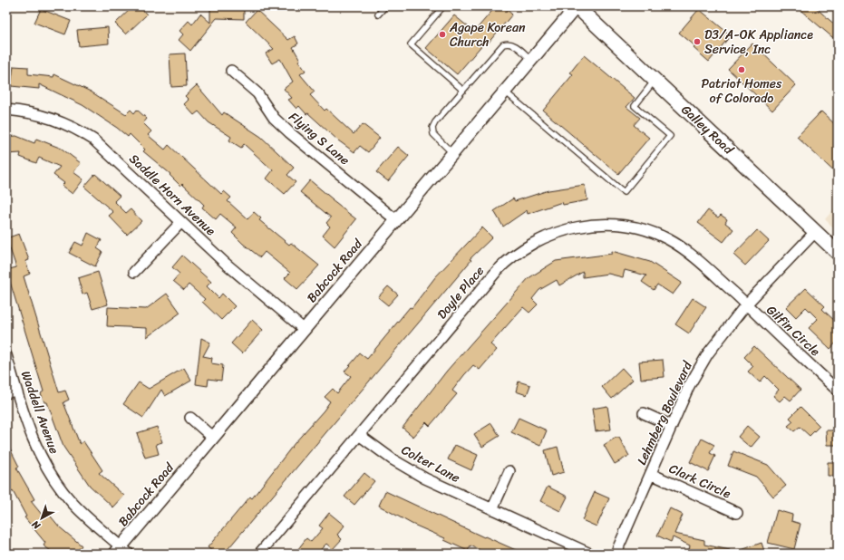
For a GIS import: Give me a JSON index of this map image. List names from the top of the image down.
{
  "streets": {
    "main road": ["Galley Road"],
    "street": [
      "Flying S Lane",
      "Saddle Horn Avenue",
      "Babcock Road",
      "Doyle Place",
      "Gilfin Circle",
      "Waddell Avenue",
      "Lehmberg Boulevard",
      "Colter Lane",
      "Clark Circle"
    ]
  },
  "crossings": [
    ["Galley Road", "Babcock Road"],
    ["Galley Road", "Lehmberg Boulevard"],
    ["Flying S Lane", "Babcock Road"],
    ["Saddle Horn Avenue", "Babcock Road"],
    ["Babcock Road", "Waddell Avenue"],
    ["Doyle Place", "Gilfin Circle"],
    ["Doyle Place", "Lehmberg Boulevard"],
    ["Doyle Place", "Colter Lane"],
    ["Gilfin Circle", "Lehmberg Boulevard"],
    ["Lehmberg Boulevard", "Clark Circle"]
  ],
  "places": ["Agape Korean Church", "D3/A-OK Appliance Service, Inc", "Patriot Homes of Colorado"],
  "north": "bottom left"
}
